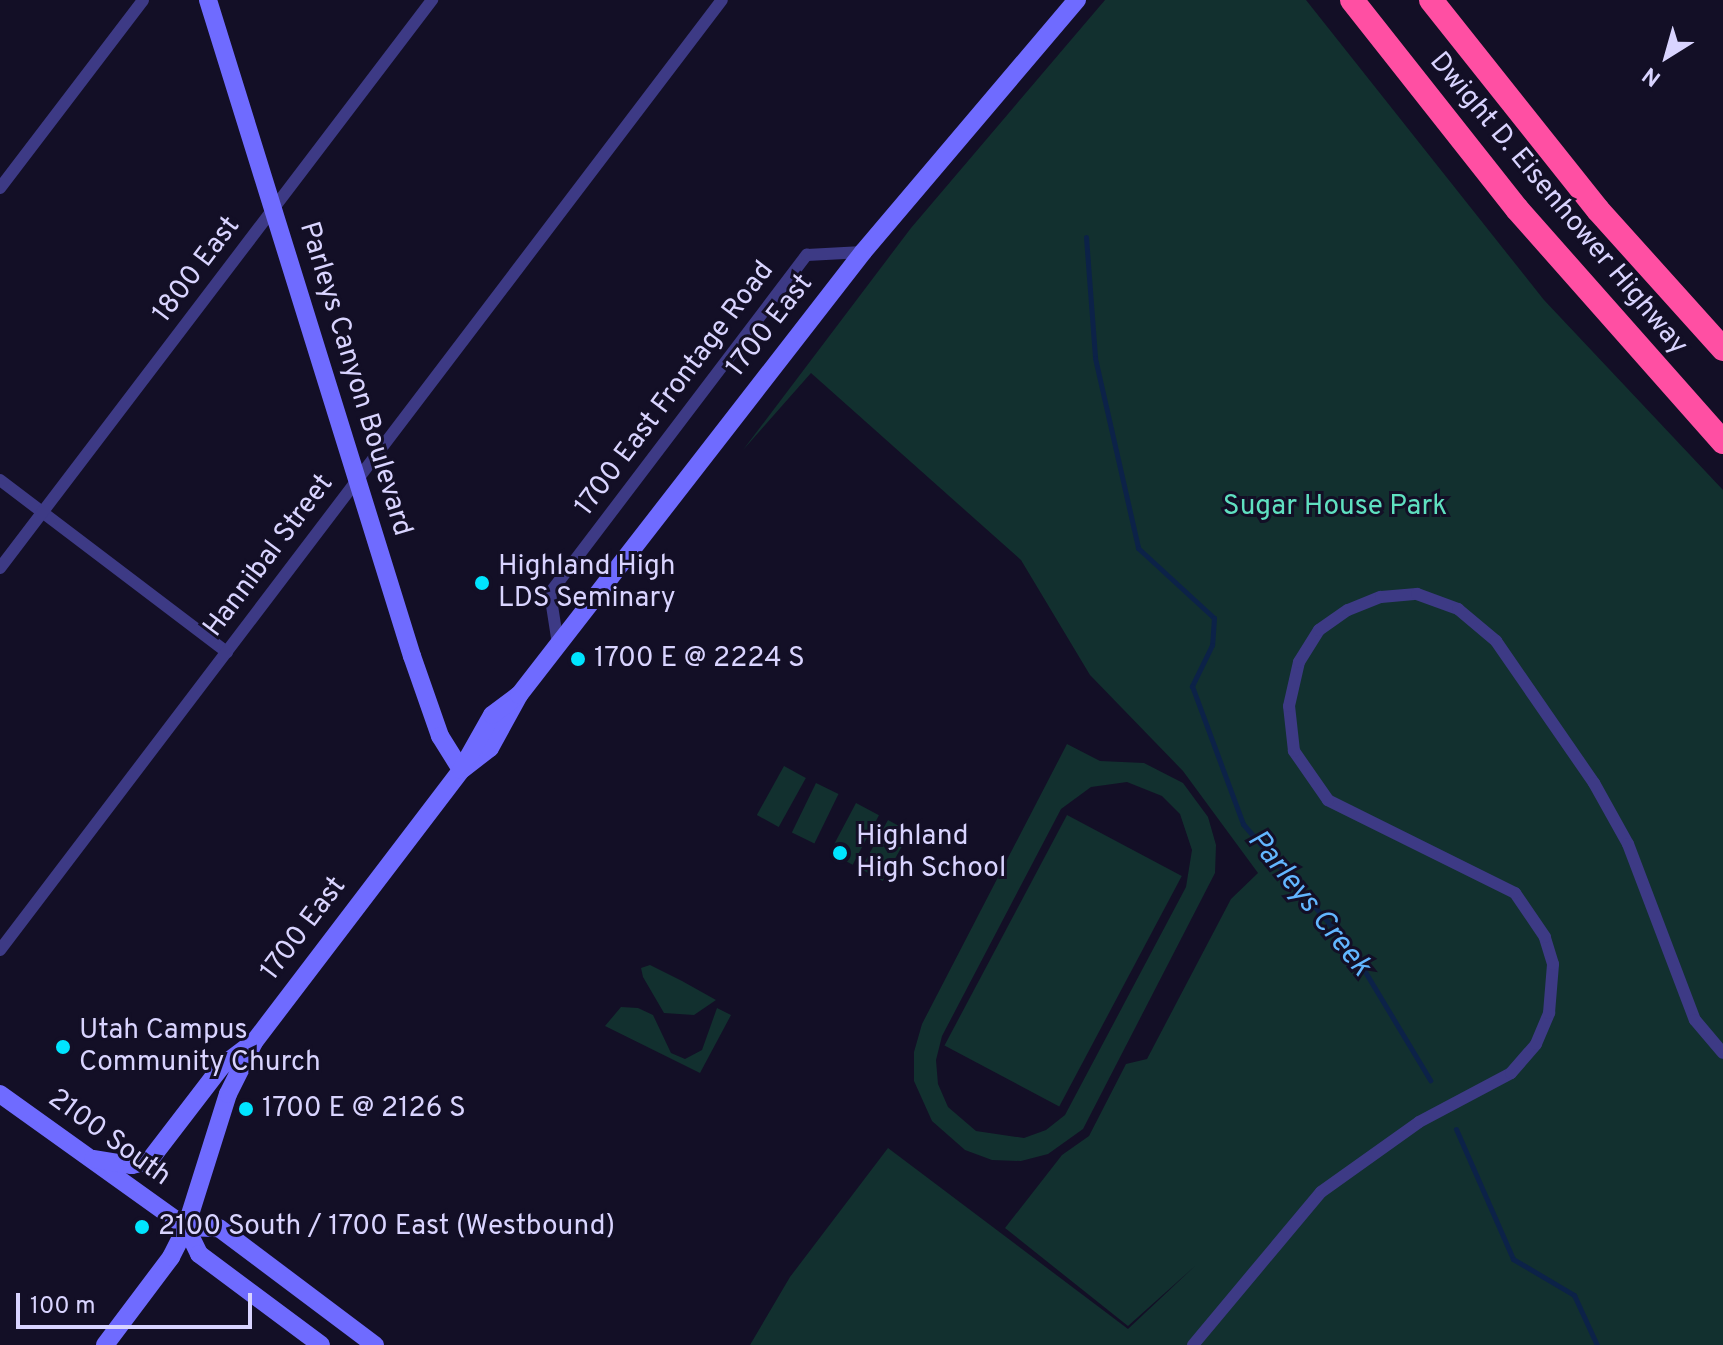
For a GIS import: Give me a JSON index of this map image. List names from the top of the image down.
{
  "streets": {
    "highway": ["Dwight D. Eisenhower Highway"],
    "street": [
      "1800 East",
      "1700 East",
      "Parleys Canyon Boulevard",
      "1700 East Frontage Road",
      "Hannibal Street",
      "2100 South"
    ]
  },
  "crossings": [
    ["1800 East", "Parleys Canyon Boulevard"],
    ["1700 East", "Parleys Canyon Boulevard"],
    ["1700 East", "1700 East Frontage Road"],
    ["1700 East", "2100 South"],
    ["Parleys Canyon Boulevard", "Hannibal Street"]
  ],
  "water": ["Parleys Creek"],
  "parks": ["Sugar House Park"],
  "places": [
    "Highland High LDS Seminary",
    "1700 E @ 2224 S",
    "Highland High School",
    "Utah Campus Community Church",
    "1700 E @ 2126 S",
    "2100 South / 1700 East (Westbound)"
  ],
  "scale_bar": "100 m",
  "north": "bottom left"
}
